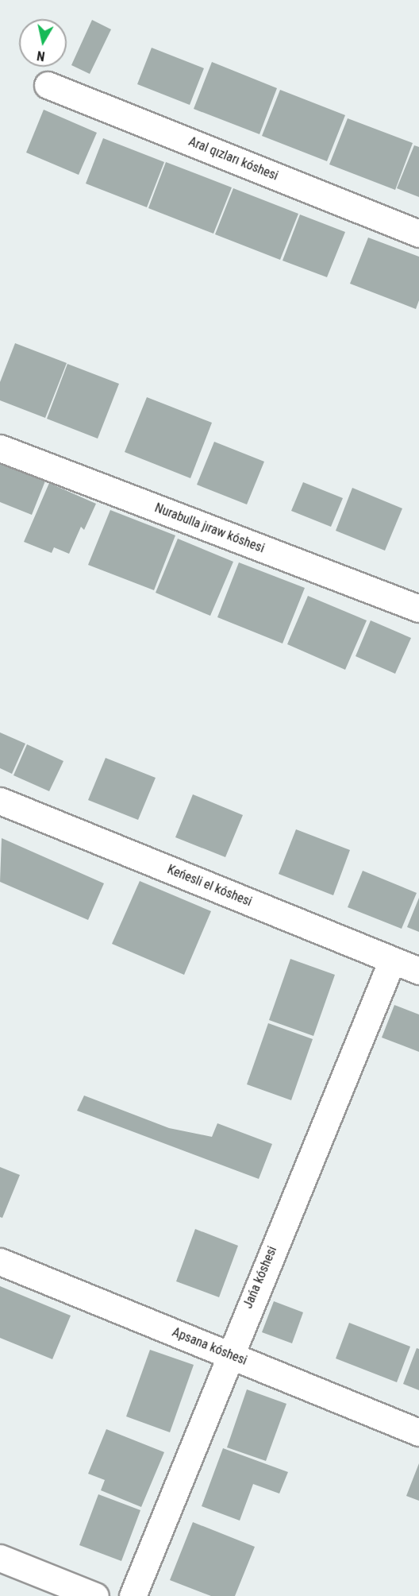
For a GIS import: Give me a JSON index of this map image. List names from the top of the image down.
{
  "streets": {
    "street": [
      "Aral qızları kóshesi",
      "Nurabulla jıraw kóshesi",
      "Keńesli el kóshesi",
      "Jańa kóshesi",
      "Apsana kóshesi"
    ]
  },
  "crossings": [
    ["Keńesli el kóshesi", "Jańa kóshesi"],
    ["Jańa kóshesi", "Apsana kóshesi"]
  ],
  "north": "bottom"
}
